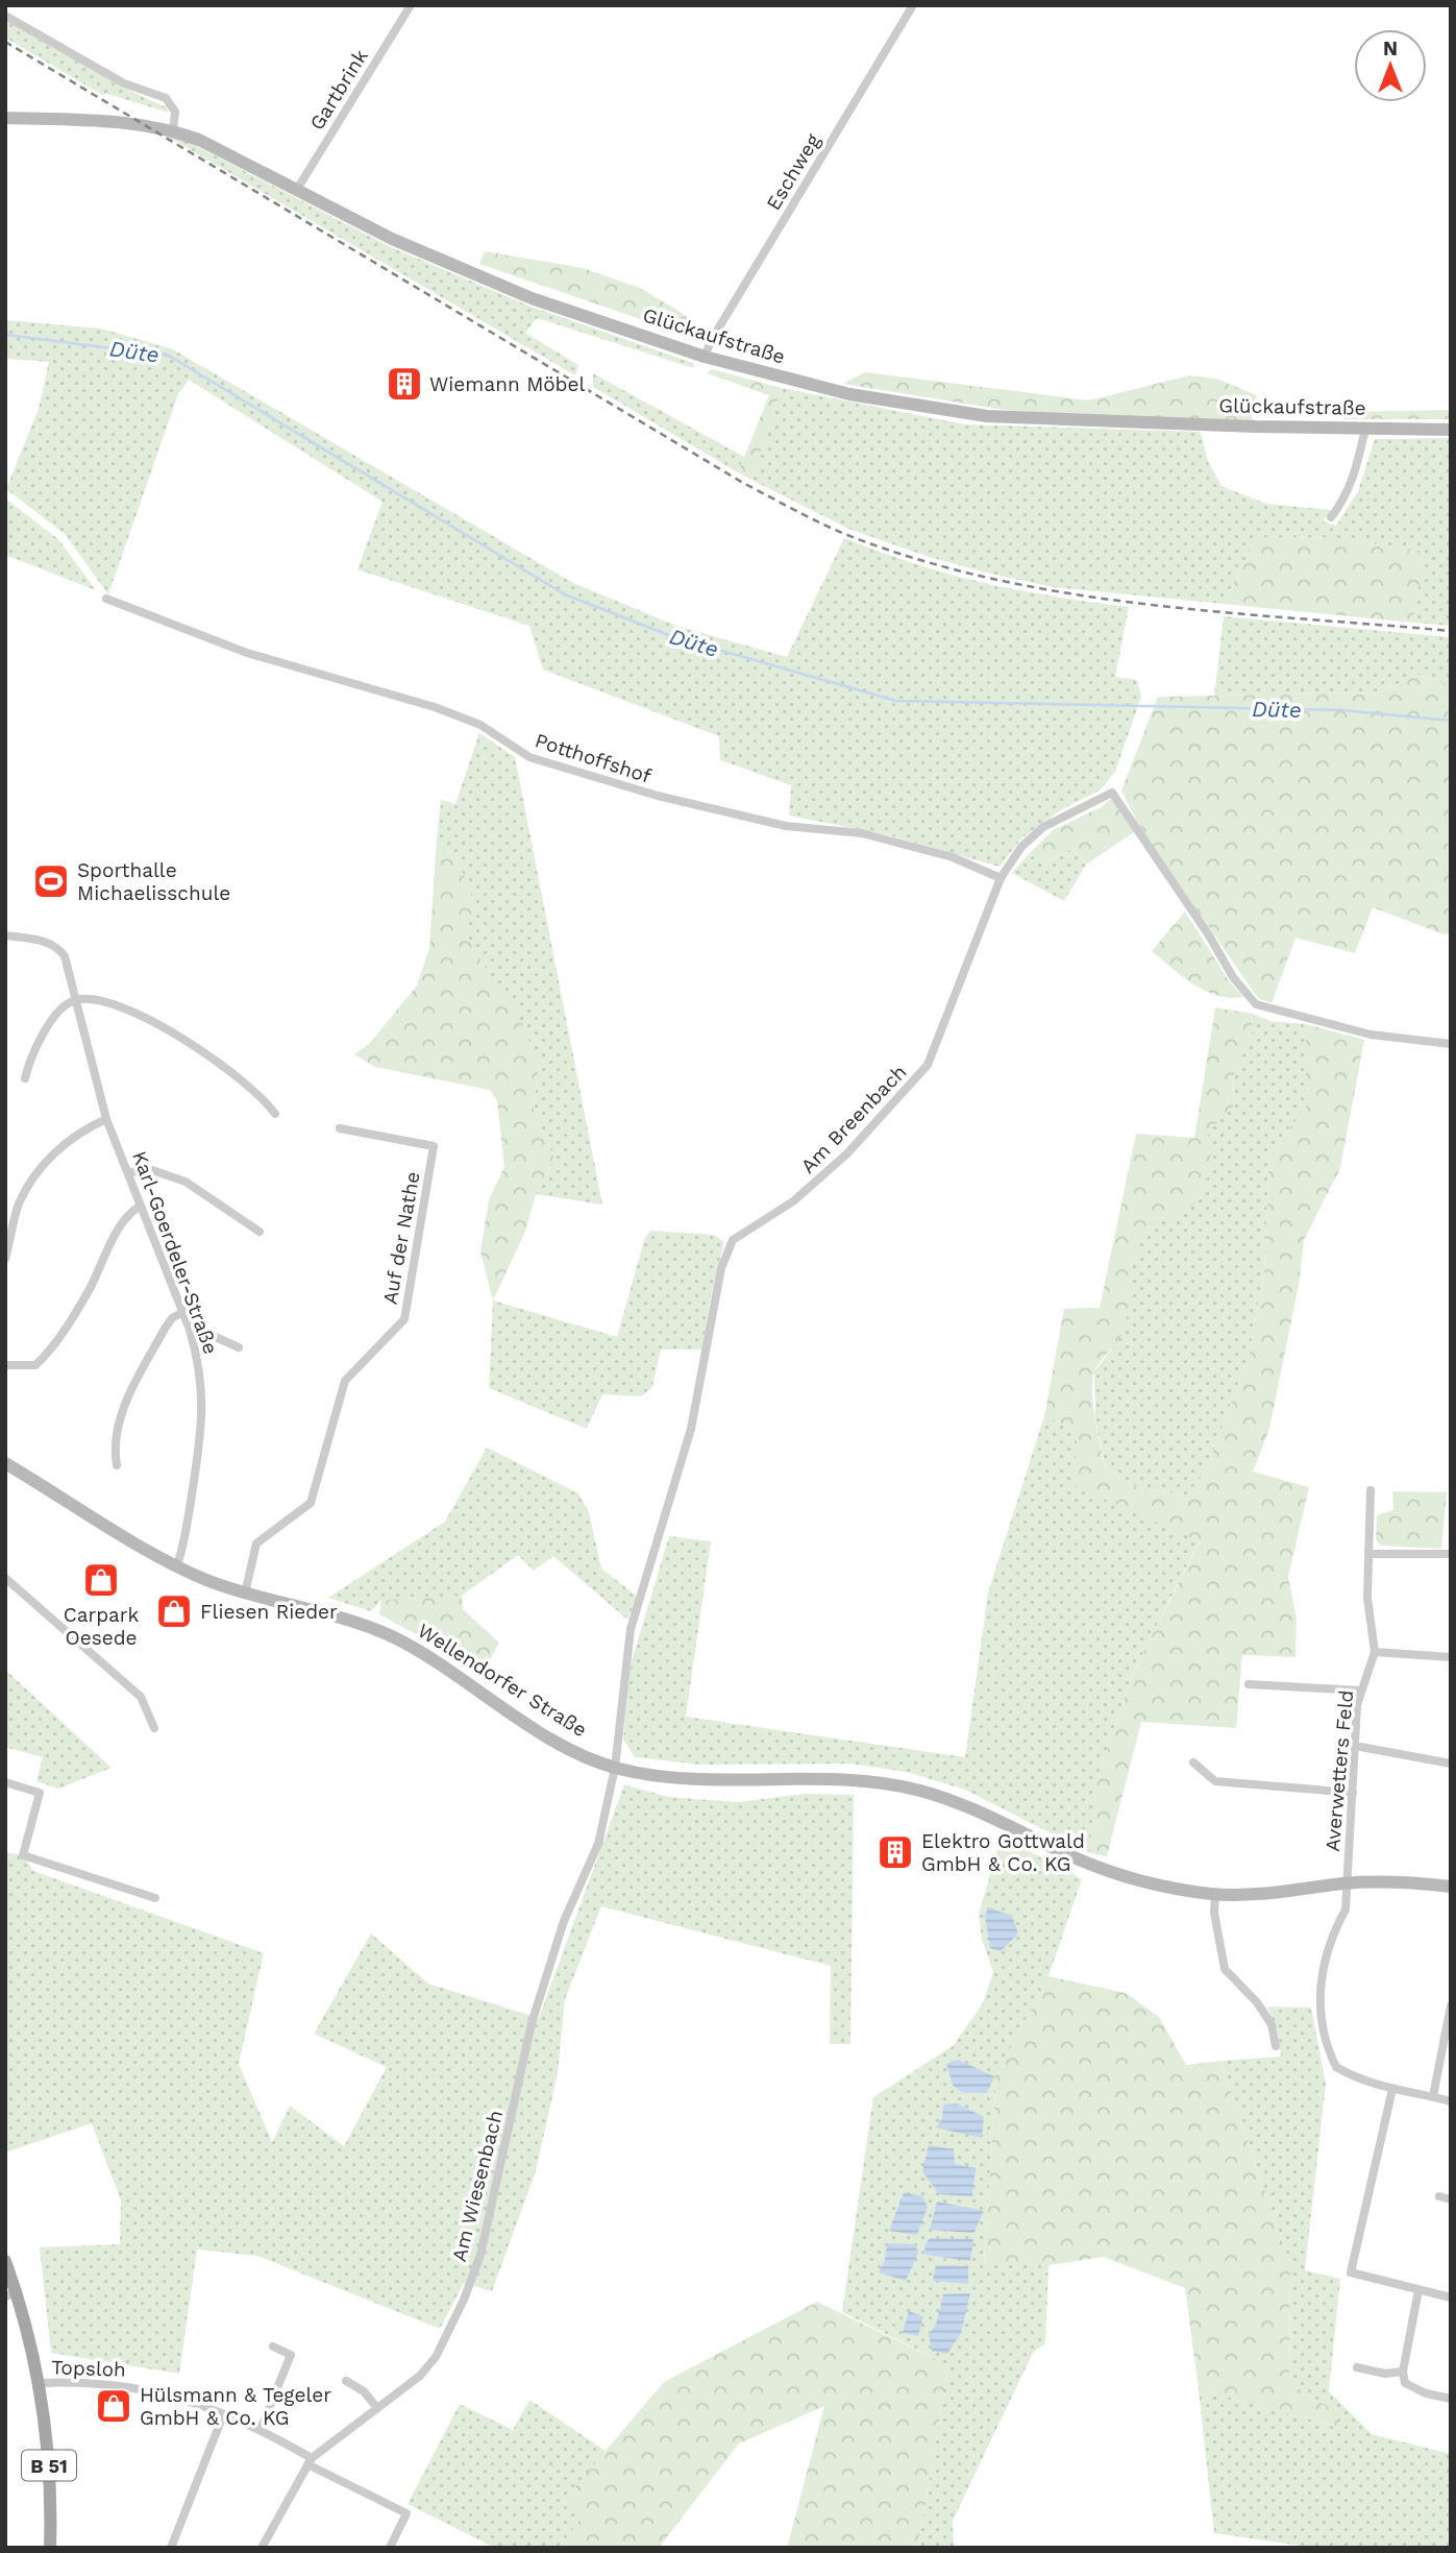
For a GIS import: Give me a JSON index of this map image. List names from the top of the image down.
{
  "streets": {
    "main road": ["B 51"],
    "street": [
      "Gartbrink",
      "Eschweg",
      "Glückaufstraße",
      "Potthoffshof",
      "Am Breenbach",
      "Auf der Nathe",
      "Karl-Goerdeler-Straße",
      "Wellendorfer Straße",
      "Averwetters Feld",
      "Am Wiesenbach",
      "Topsloh"
    ]
  },
  "crossings": [
    ["Gartbrink", "Glückaufstraße"],
    ["Eschweg", "Glückaufstraße"],
    ["Potthoffshof", "Am Breenbach"],
    ["Am Breenbach", "Wellendorfer Straße"],
    ["Am Breenbach", "Am Wiesenbach"],
    ["Auf der Nathe", "Wellendorfer Straße"],
    ["Karl-Goerdeler-Straße", "Wellendorfer Straße"],
    ["Wellendorfer Straße", "Averwetters Feld"],
    ["Wellendorfer Straße", "Am Wiesenbach"],
    ["Am Wiesenbach", "Topsloh"],
    ["Topsloh", "B 51"]
  ],
  "water": ["Düte"],
  "places": {
    "building": ["Wiemann Möbel", "Elektro Gottwald GmbH & Co. KG"],
    "sports": ["Sporthalle Michaelisschule"],
    "shop": ["Carpark Oesede", "Fliesen Rieder", "Hülsmann & Tegeler GmbH & Co. KG"]
  },
  "north": "top"
}
